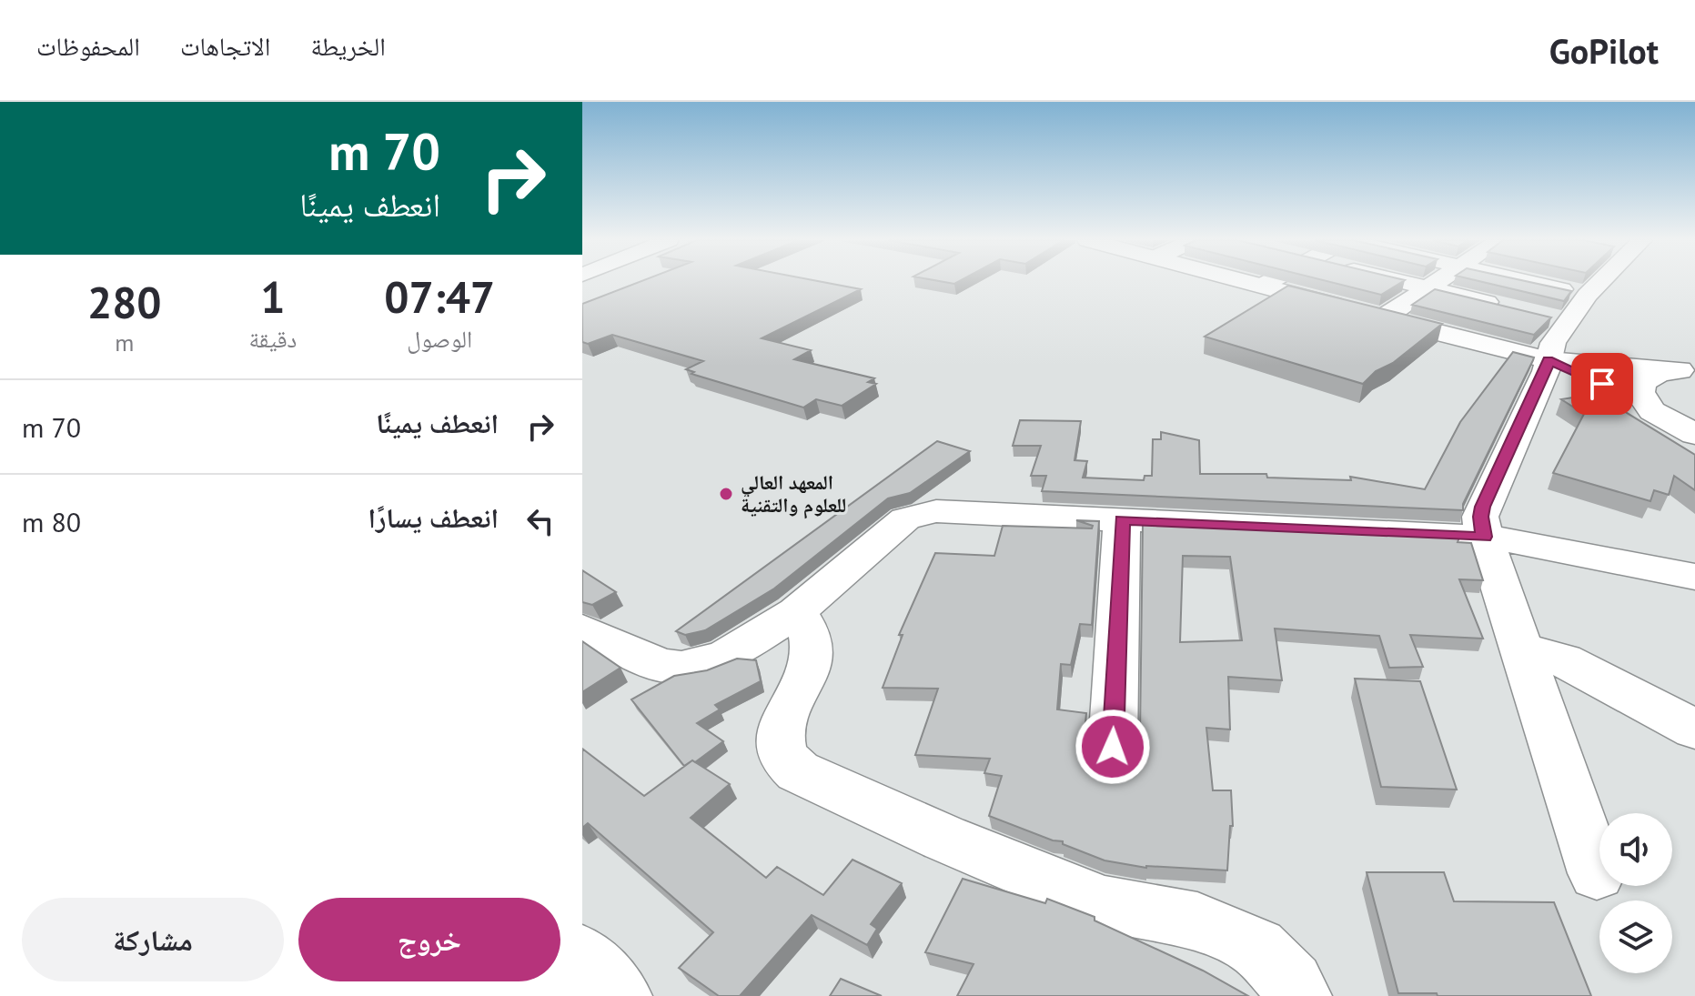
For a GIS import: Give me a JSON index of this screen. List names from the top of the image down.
{
  "places": ["المعهد العالي للعلوم والتقنية"],
  "page": {
    "header": "GoPilot",
    "nav": ["الخريطة", "الاتجاهات", "المحفوظات"],
    "turn": ["70 m", "انعطف يمينًا"],
    "eta": [
      "07:47",
      "الوصول",
      "1",
      "دقيقة",
      "280",
      "m"
    ],
    "list": [
      {
        "name": "انعطف يمينًا",
        "value": "70 m"
      },
      {
        "name": "انعطف يسارًا",
        "value": "80 m"
      }
    ],
    "buttons": ["خروج", "مشاركة"]
  }
}
